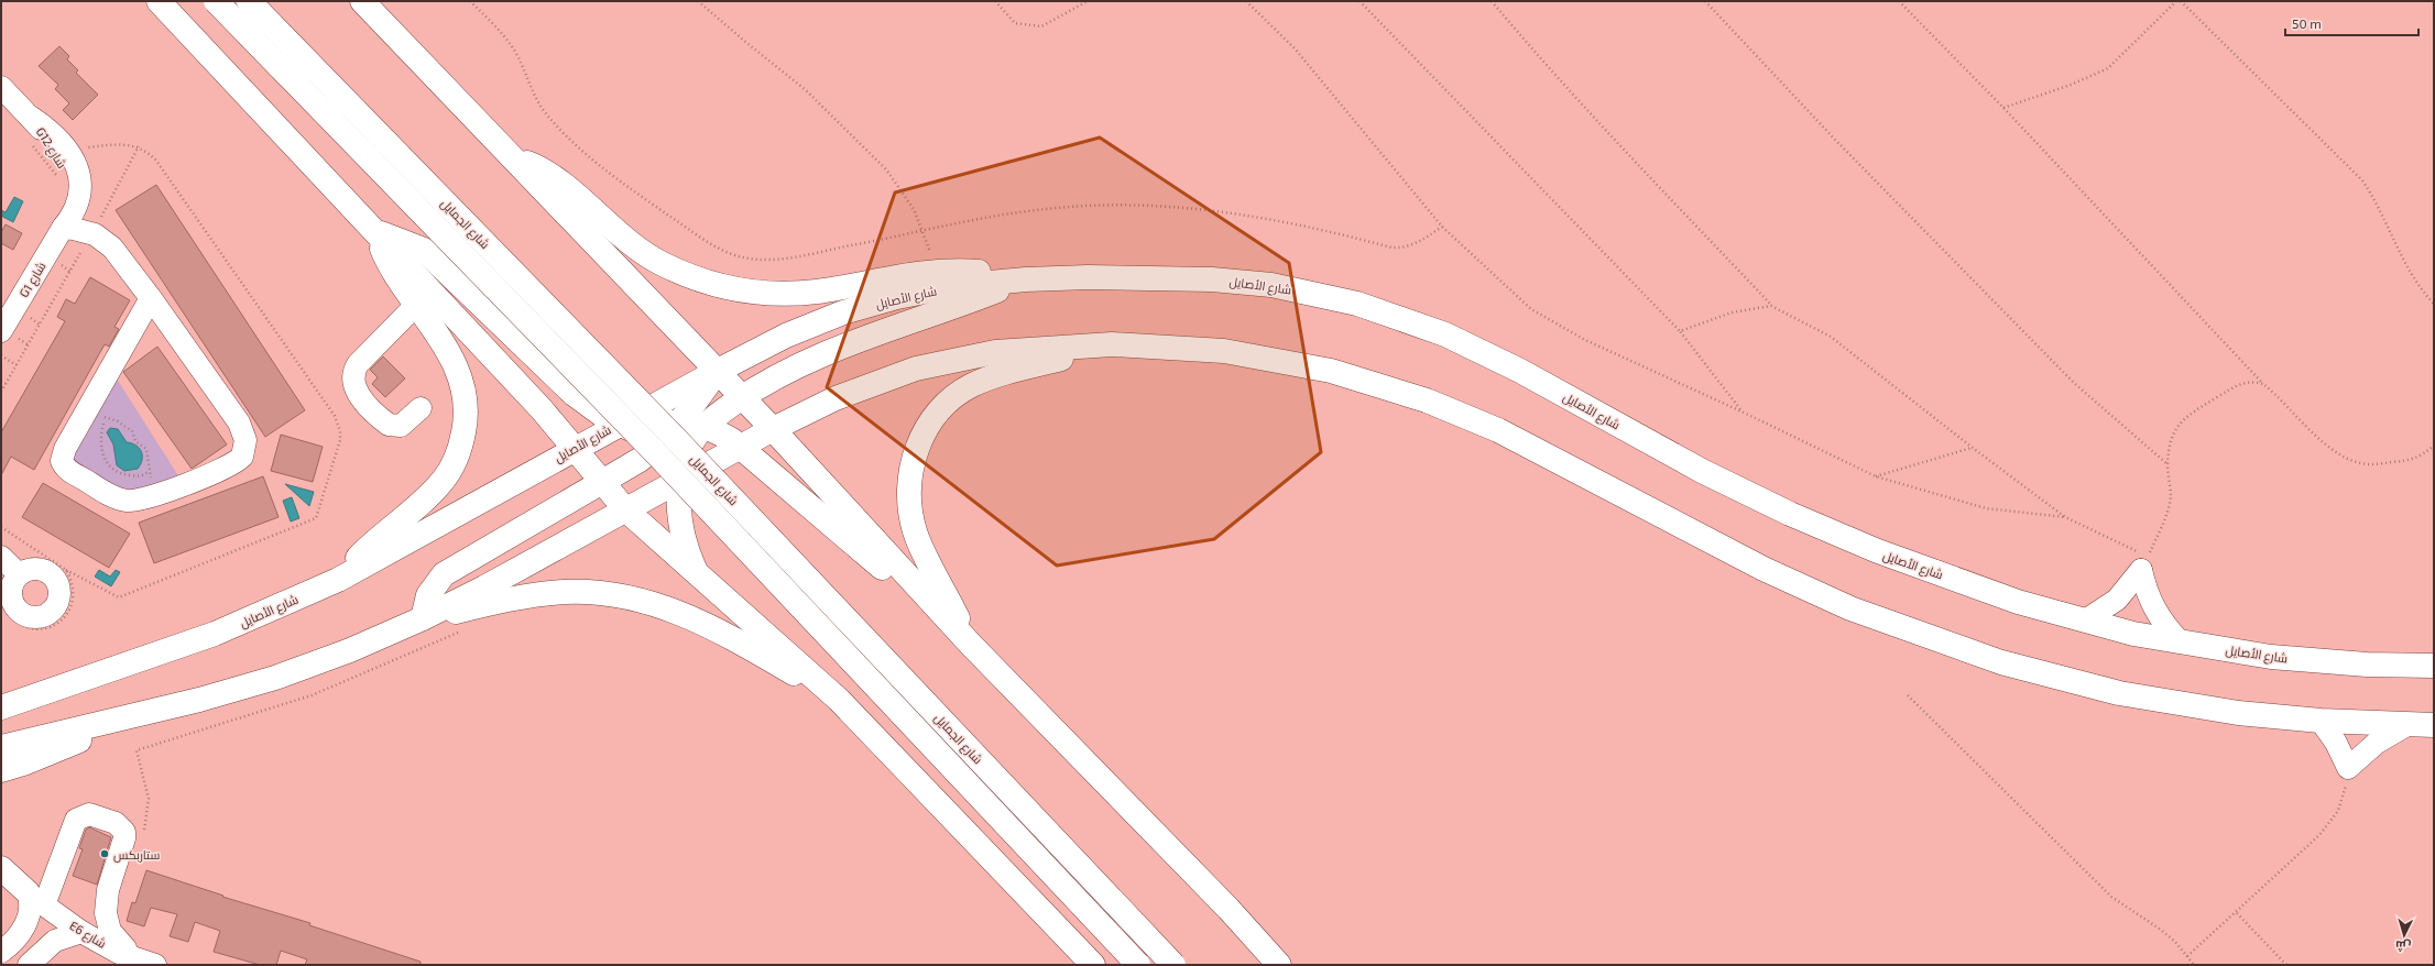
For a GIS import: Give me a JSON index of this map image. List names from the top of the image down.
{
  "streets": {
    "main road": ["شارع الجمايل", "شارع الأصايل"],
    "street": ["G12 شارع", "G1 شارع", "E6 شارع"]
  },
  "crossings": [
    ["G12 شارع", "G1 شارع"]
  ],
  "places": ["ستاربكس"],
  "scale_bar": "50 m",
  "north": "bottom"
}
